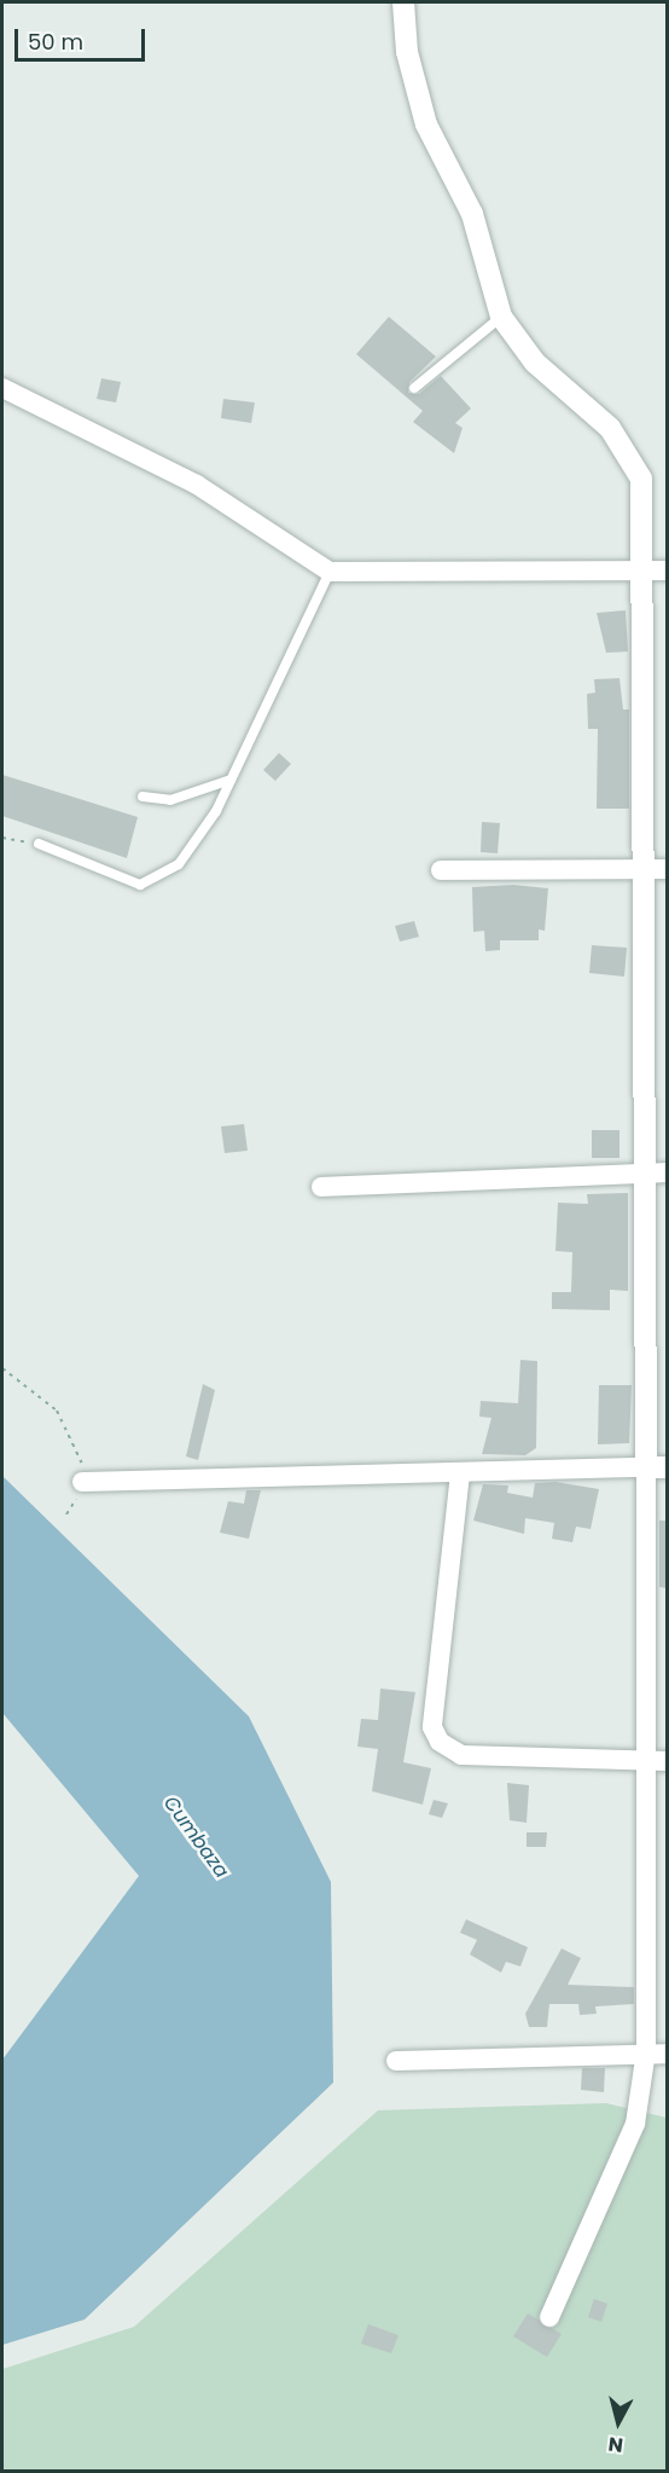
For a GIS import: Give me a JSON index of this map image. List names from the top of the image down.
{
  "water": ["Cumbaza"],
  "scale_bar": "50 m",
  "north": "bottom"
}
